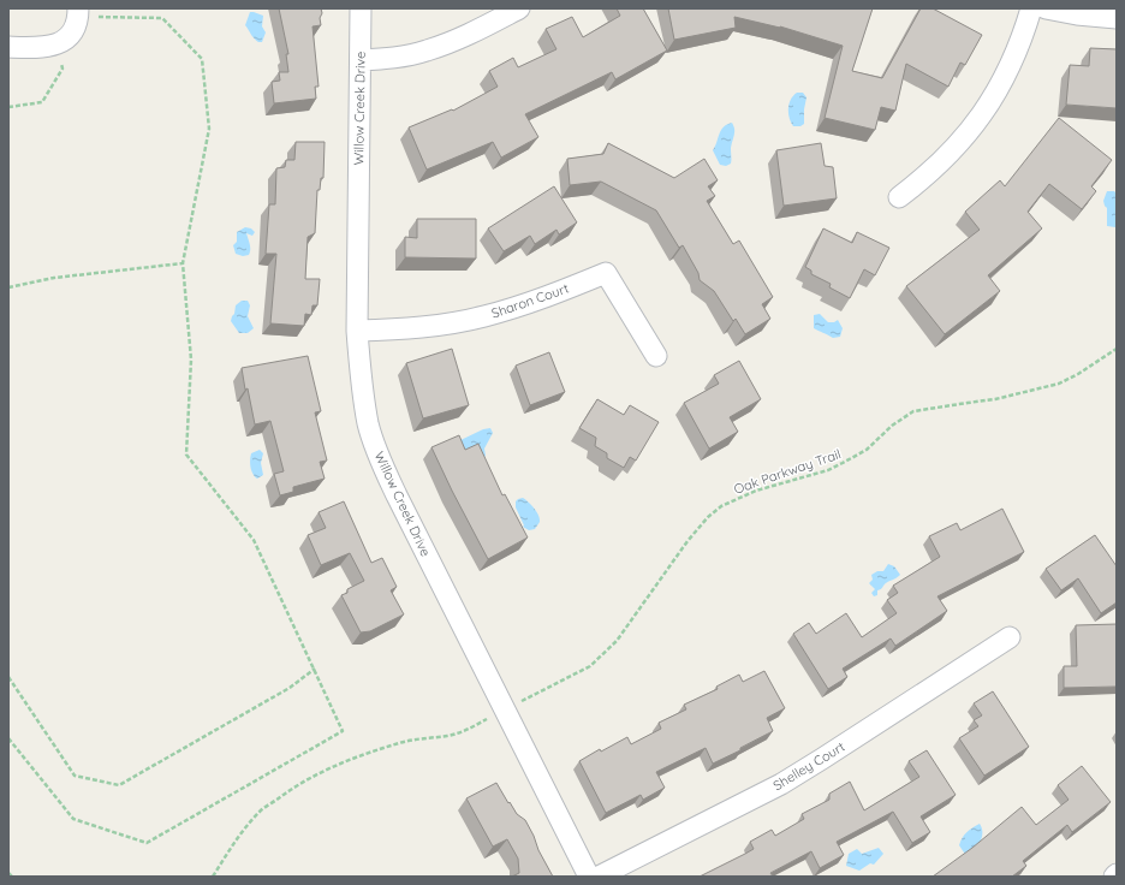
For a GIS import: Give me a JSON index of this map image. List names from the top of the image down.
{
  "streets": {
    "street": ["Willow Creek Drive", "Sharon Court", "Shelley Court"],
    "path": ["Oak Parkway Trail"]
  },
  "crossings": [
    ["Willow Creek Drive", "Sharon Court"]
  ]
}
